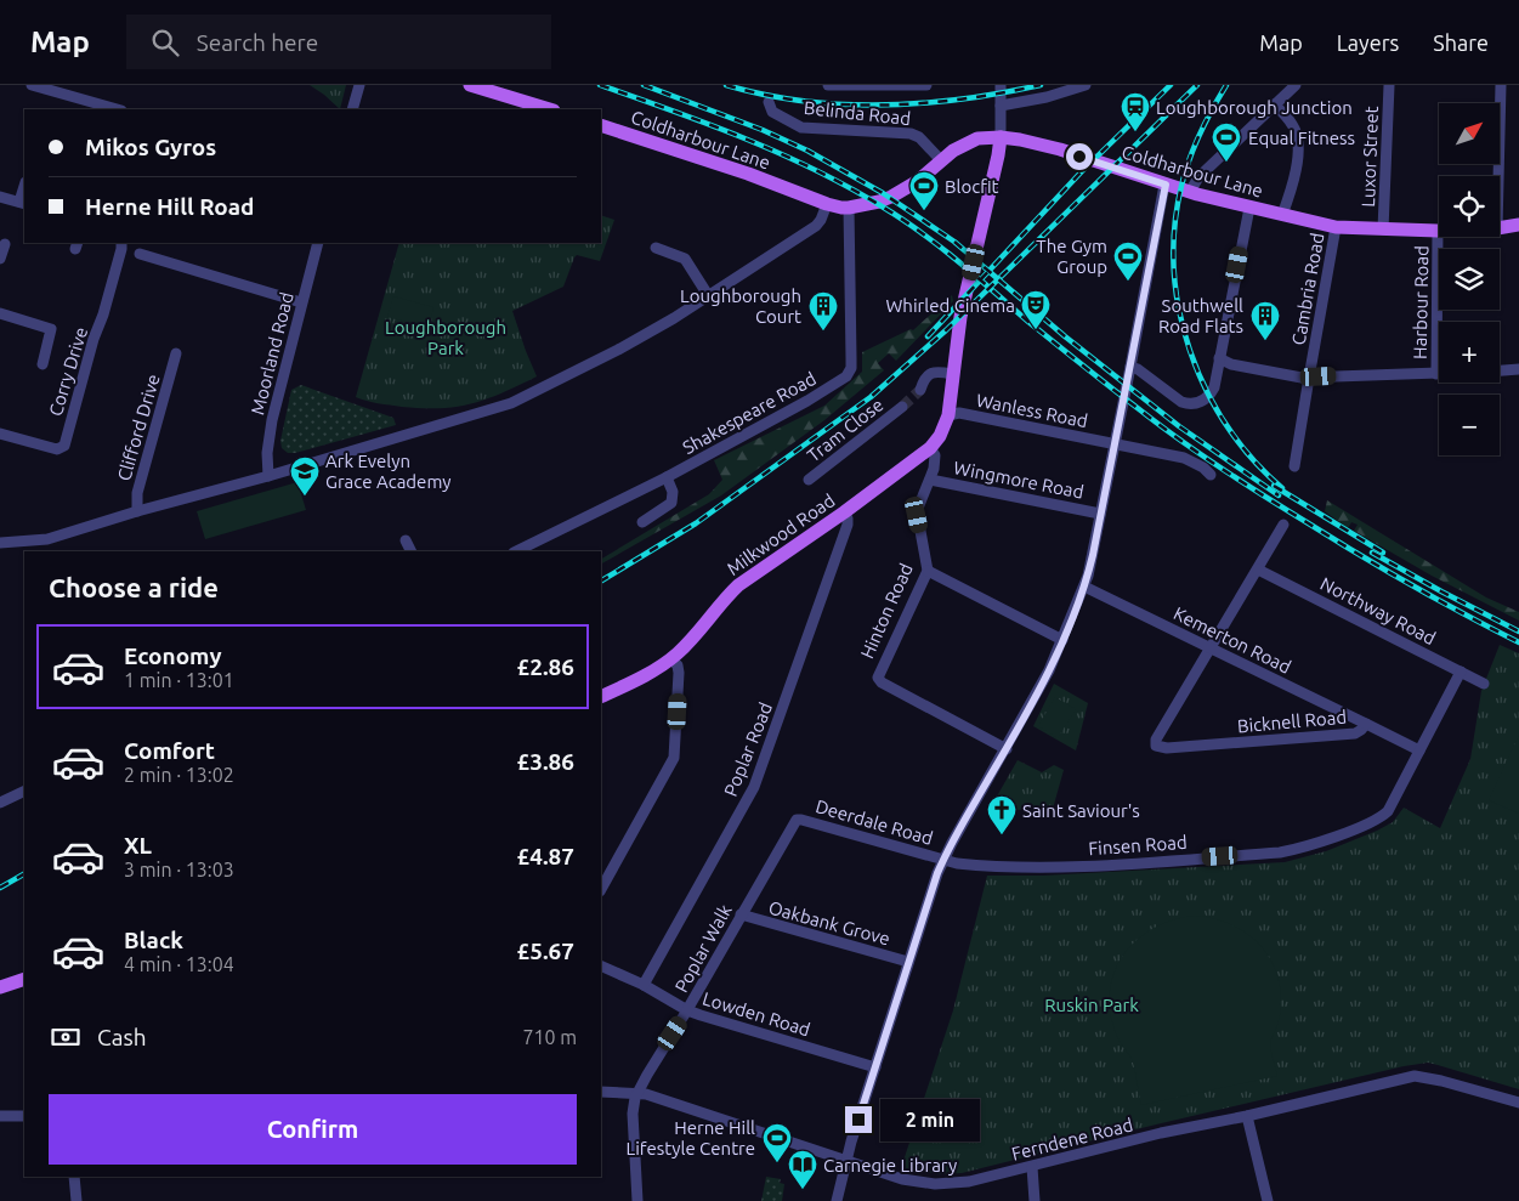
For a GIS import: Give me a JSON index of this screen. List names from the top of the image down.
{
  "streets": {
    "main road": ["Coldharbour Lane", "Milkwood Road"],
    "street": [
      "Belinda Road",
      "Luxor Street",
      "Cambria Road",
      "Harbour Road",
      "Moorland Road",
      "Corry Drive",
      "Wanless Road",
      "Shakespeare Road",
      "Clifford Drive",
      "Tram Close",
      "Wingmore Road",
      "Hinton Road",
      "Northway Road",
      "Kemerton Road",
      "Bicknell Road",
      "Poplar Road",
      "Deerdale Road",
      "Finsen Road",
      "Oakbank Grove",
      "Poplar Walk",
      "Lowden Road",
      "Ferndene Road"
    ]
  },
  "crossings": [
    ["Belinda Road", "Coldharbour Lane"],
    ["Coldharbour Lane", "Luxor Street"],
    ["Coldharbour Lane", "Cambria Road"],
    ["Coldharbour Lane", "Harbour Road"],
    ["Coldharbour Lane", "Shakespeare Road"],
    ["Wingmore Road", "Hinton Road"],
    ["Milkwood Road", "Hinton Road"],
    ["Milkwood Road", "Poplar Road"],
    ["Northway Road", "Finsen Road"],
    ["Kemerton Road", "Bicknell Road"],
    ["Bicknell Road", "Finsen Road"],
    ["Poplar Road", "Lowden Road"],
    ["Deerdale Road", "Finsen Road"],
    ["Deerdale Road", "Poplar Walk"],
    ["Oakbank Grove", "Poplar Walk"],
    ["Poplar Walk", "Lowden Road"],
    ["Poplar Walk", "Ferndene Road"]
  ],
  "parks": ["Loughborough Park", "Ruskin Park"],
  "places": {
    "station": ["Loughborough Junction"],
    "sports": [
      "Equal Fitness",
      "Blocfit",
      "The Gym Group",
      "Herne Hill Lifestyle Centre"
    ],
    "theatre": ["Whirled Cinema"],
    "building": ["Loughborough Court", "Southwell Road Flats"],
    "school or university": ["Ark Evelyn Grace Academy"],
    "church": ["Saint Saviour's"],
    "library": ["Carnegie Library"]
  },
  "north": "top right",
  "page": {
    "header": "Map",
    "search": "Search here",
    "nav": ["Map", "Layers", "Share"],
    "map_buttons": ["+", "−"],
    "banner": ["Mikos Gyros", "Herne Hill Road"],
    "heading": "Choose a ride",
    "list": [
      {
        "name": "Economy",
        "note": "1 min · 13:01",
        "value": "£2.86"
      },
      {
        "name": "Comfort",
        "note": "2 min · 13:02",
        "value": "£3.86"
      },
      {
        "name": "XL",
        "note": "3 min · 13:03",
        "value": "£4.87"
      },
      {
        "name": "Black",
        "note": "4 min · 13:04",
        "value": "£5.67"
      }
    ],
    "pay": ["Cash", "710 m"],
    "buttons": "Confirm",
    "bubble": "2 min"
  }
}
